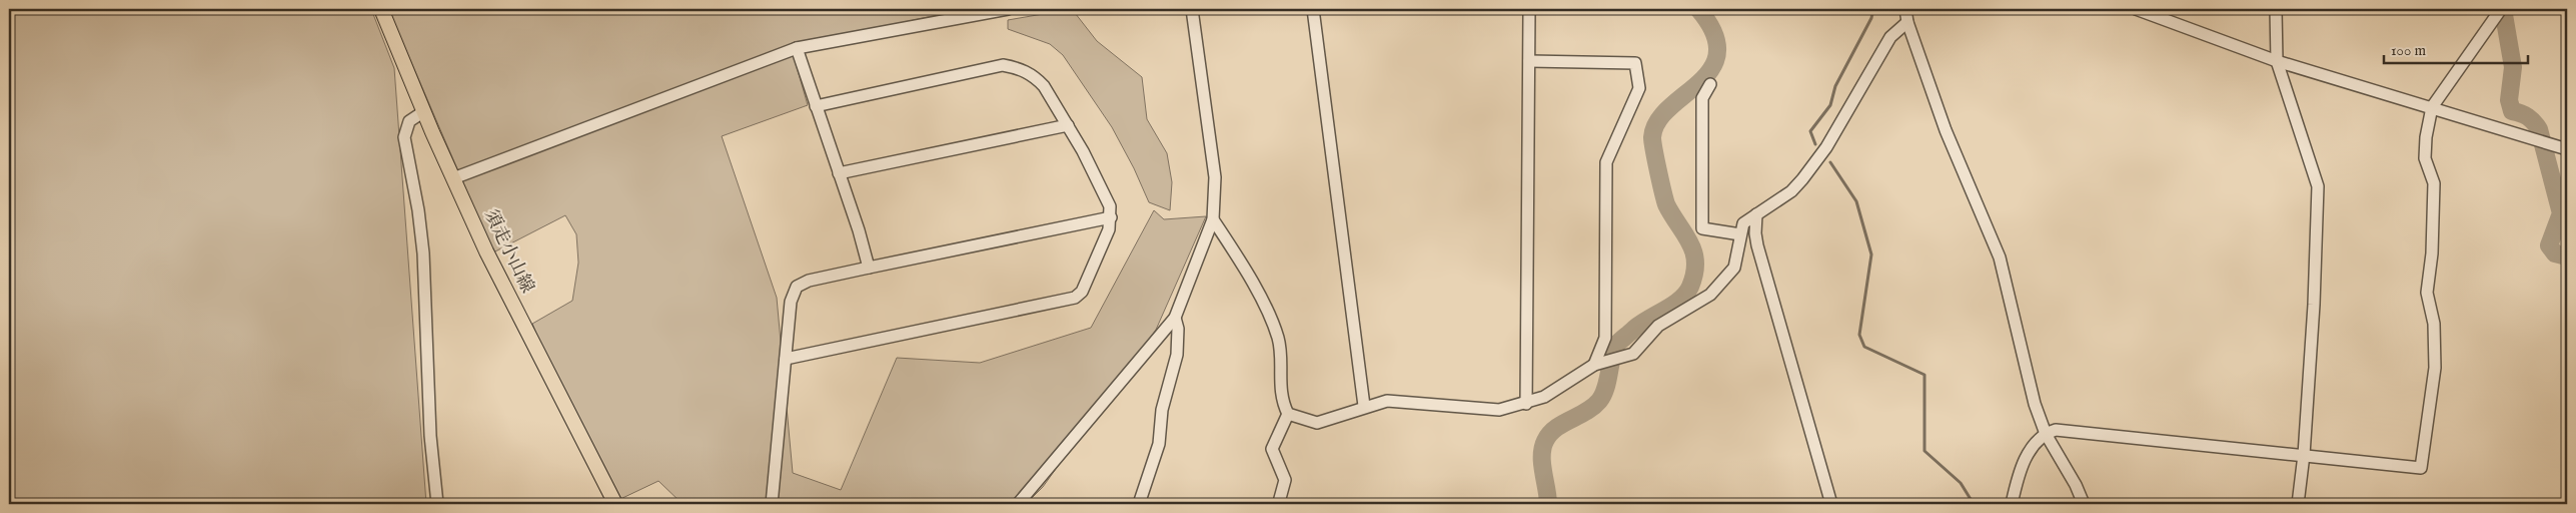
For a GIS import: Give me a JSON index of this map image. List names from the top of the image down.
{
  "streets": {
    "main road": ["須走小山線"]
  },
  "scale_bar": "100 m"
}
